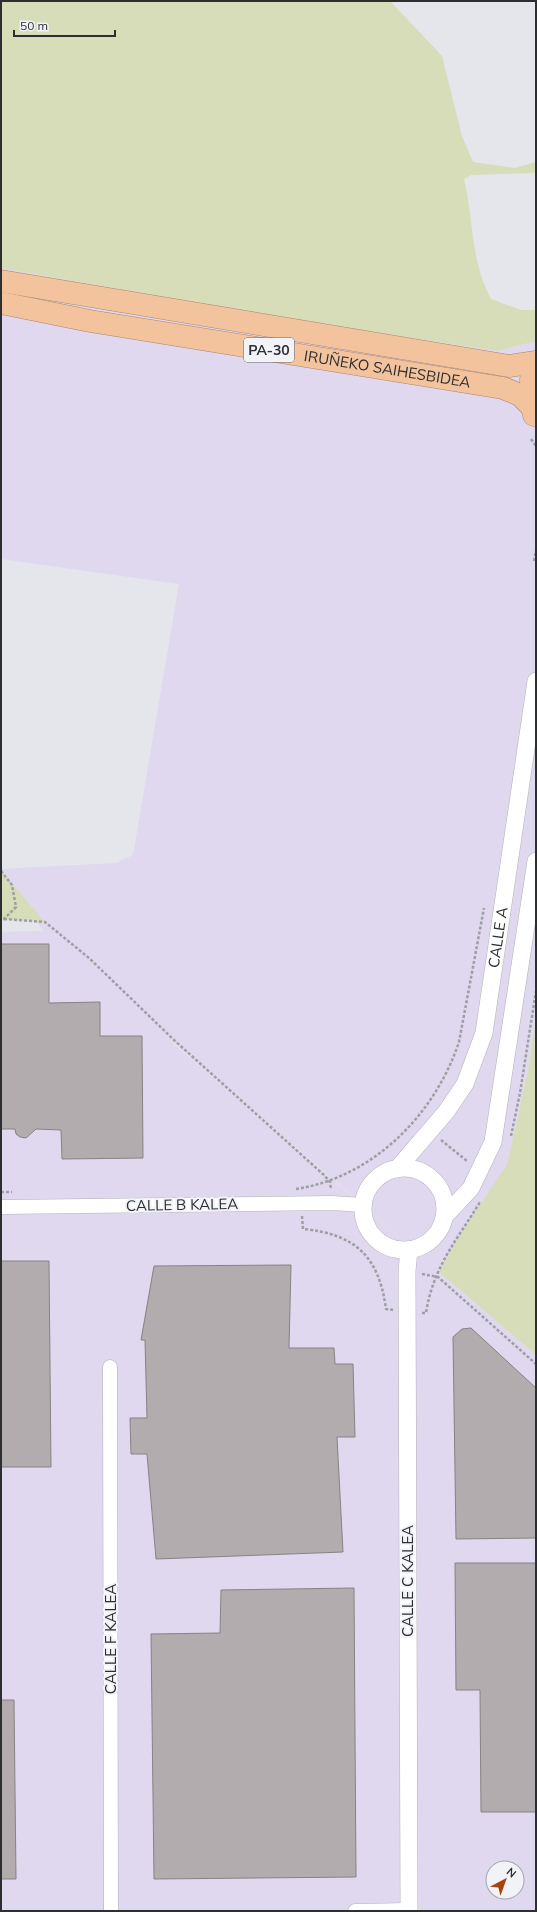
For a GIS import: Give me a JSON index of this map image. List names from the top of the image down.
{
  "streets": {
    "highway": ["PA-30", "IRUÑEKO SAIHESBIDEA"],
    "street": [
      "CALLE A",
      "CALLE B KALEA",
      "CALLE C KALEA",
      "CALLE F KALEA"
    ]
  },
  "crossings": [
    ["CALLE A", "CALLE B KALEA"],
    ["CALLE A", "CALLE C KALEA"],
    ["CALLE B KALEA", "CALLE C KALEA"]
  ],
  "scale_bar": "50 m",
  "north": "top right"
}
